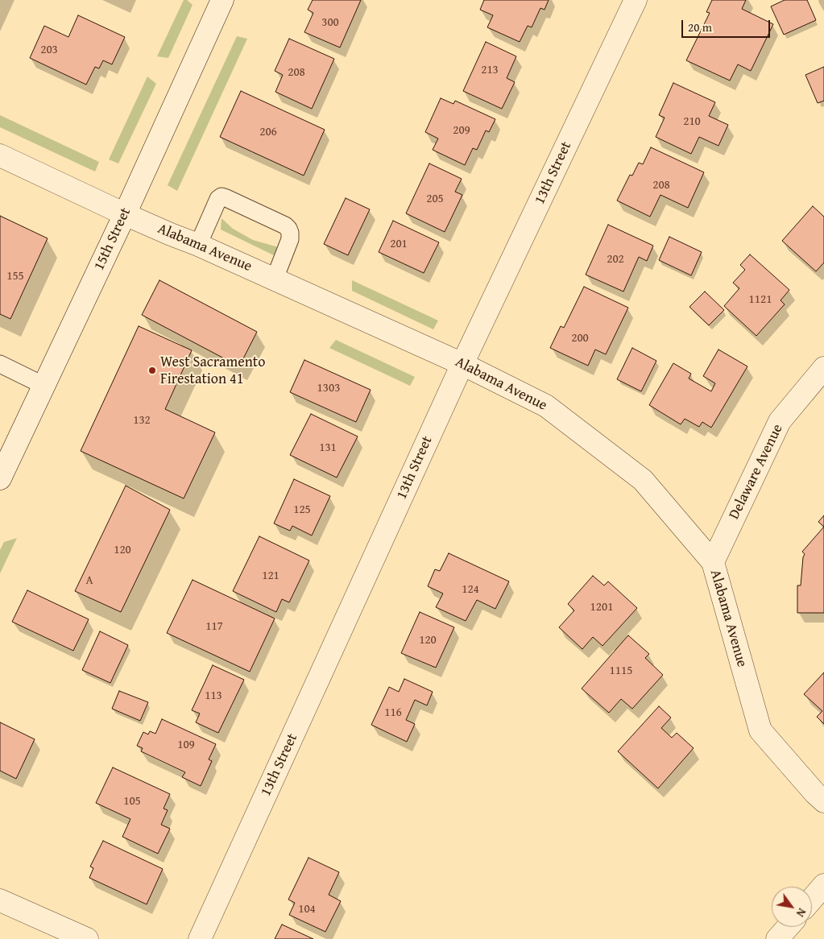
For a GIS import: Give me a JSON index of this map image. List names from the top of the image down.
{
  "streets": {
    "street": [
      "13th Street",
      "15th Street",
      "Alabama Avenue",
      "Delaware Avenue"
    ]
  },
  "crossings": [
    ["13th Street", "Alabama Avenue"],
    ["15th Street", "Alabama Avenue"],
    ["Alabama Avenue", "Delaware Avenue"]
  ],
  "places": ["West Sacramento Firestation 41"],
  "house_numbers": [
    "300",
    "203",
    "213",
    "208",
    "210",
    "209",
    "206",
    "208",
    "205",
    "201",
    "202",
    "155",
    "1121",
    "200",
    "1303",
    "132",
    "131",
    "125",
    "120",
    "121",
    "A",
    "124",
    "1201",
    "117",
    "120",
    "1115",
    "113",
    "116",
    "109",
    "105",
    "104"
  ],
  "scale_bar": "20 m",
  "north": "bottom right"
}
